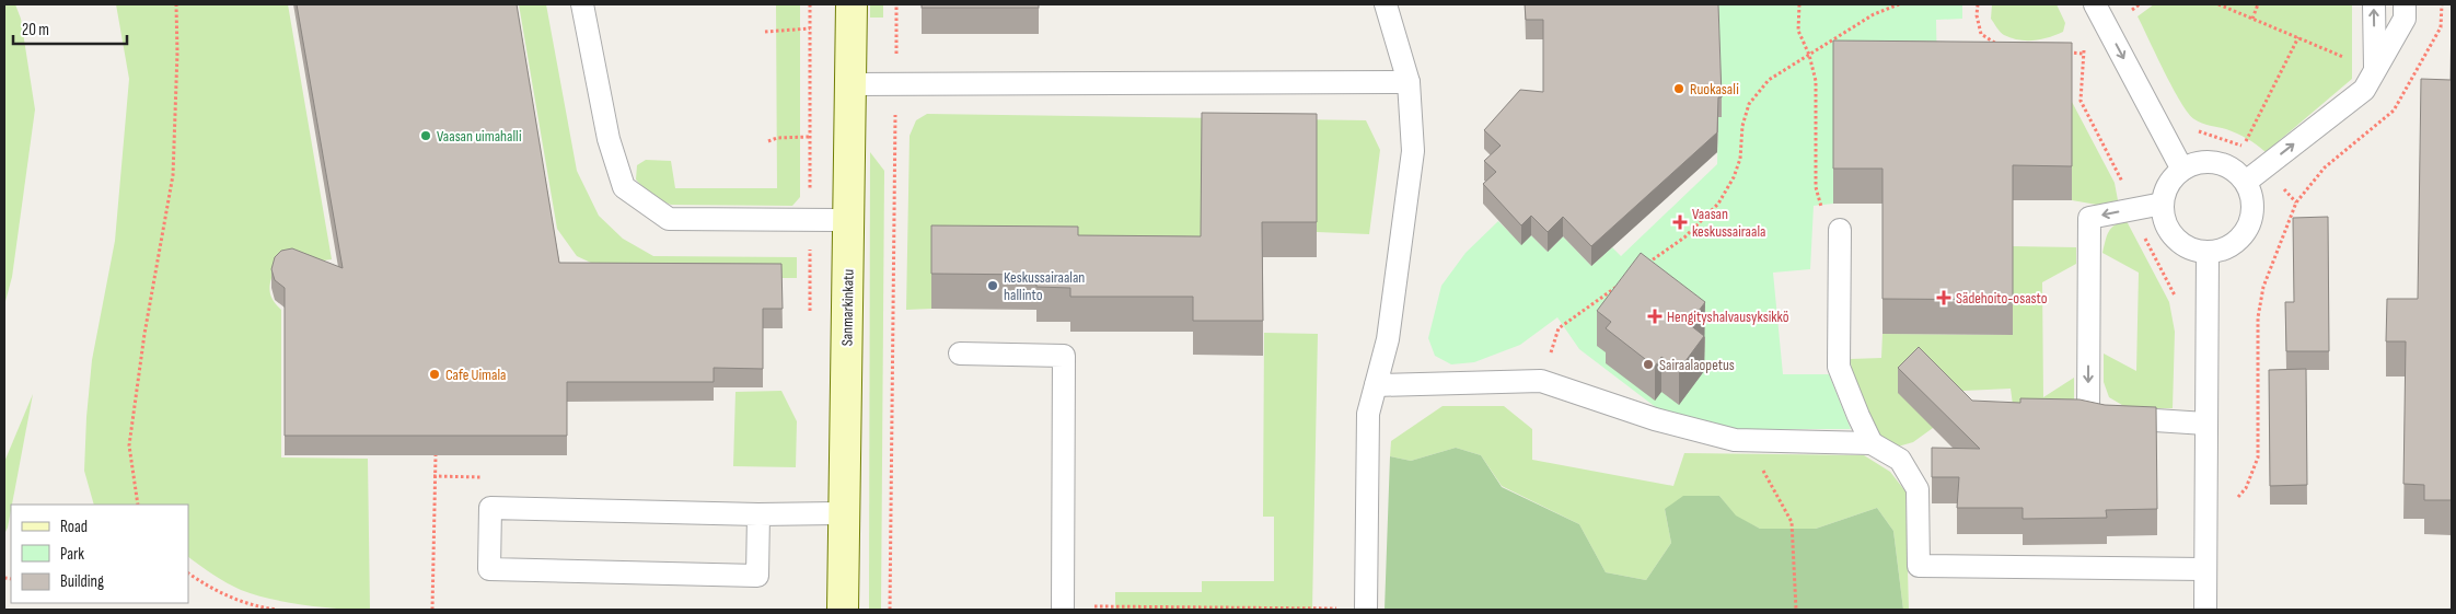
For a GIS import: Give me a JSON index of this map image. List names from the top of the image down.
{
  "streets": {
    "street": ["Sanmarkinkatu"]
  },
  "places": {
    "other": [
      "Ruokasali",
      "Vaasan uimahalli",
      "Keskussairaalan hallinto",
      "Sairaalaopetus",
      "Cafe Uimala"
    ],
    "health": ["Vaasan keskussairaala", "Sädehoito-osasto", "Hengityshalvausyksikkö"]
  },
  "legend": ["Road", "Park", "Building"],
  "scale_bar": "20 m"
}
